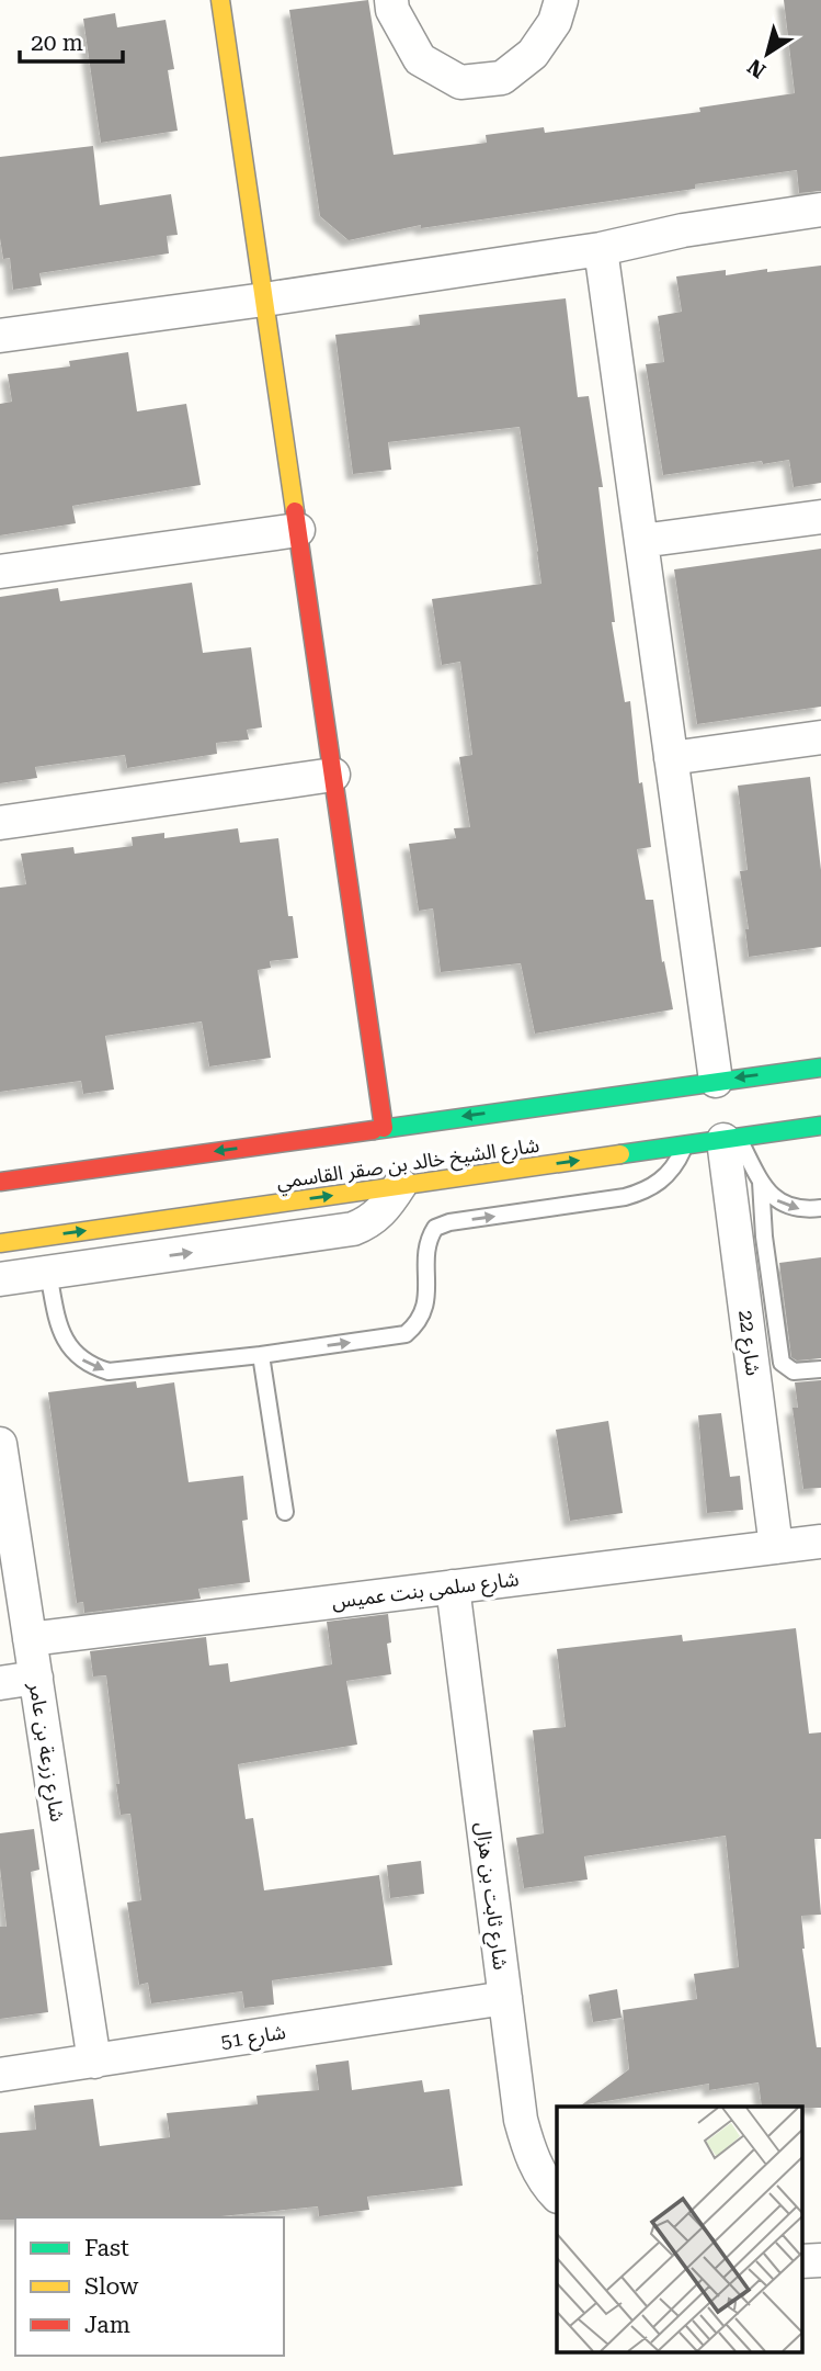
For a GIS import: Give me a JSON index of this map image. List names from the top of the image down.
{
  "streets": {
    "main road": ["شارع الشيخ خالد بن صقر القاسمي"],
    "street": [
      "شارع 22",
      "شارع سلمى بنت عميس",
      "شارع زرعة بن عامر",
      "شارع ثابت بن هزال",
      "شارع 51"
    ]
  },
  "crossings": [
    ["شارع الشيخ خالد بن صقر القاسمي", "شارع 22"],
    ["شارع 22", "شارع سلمى بنت عميس"],
    ["شارع سلمى بنت عميس", "شارع زرعة بن عامر"],
    ["شارع سلمى بنت عميس", "شارع ثابت بن هزال"],
    ["شارع زرعة بن عامر", "شارع 51"],
    ["شارع ثابت بن هزال", "شارع 51"]
  ],
  "legend": ["Fast", "Slow", "Jam"],
  "scale_bar": "20 m",
  "north": "bottom left"
}
